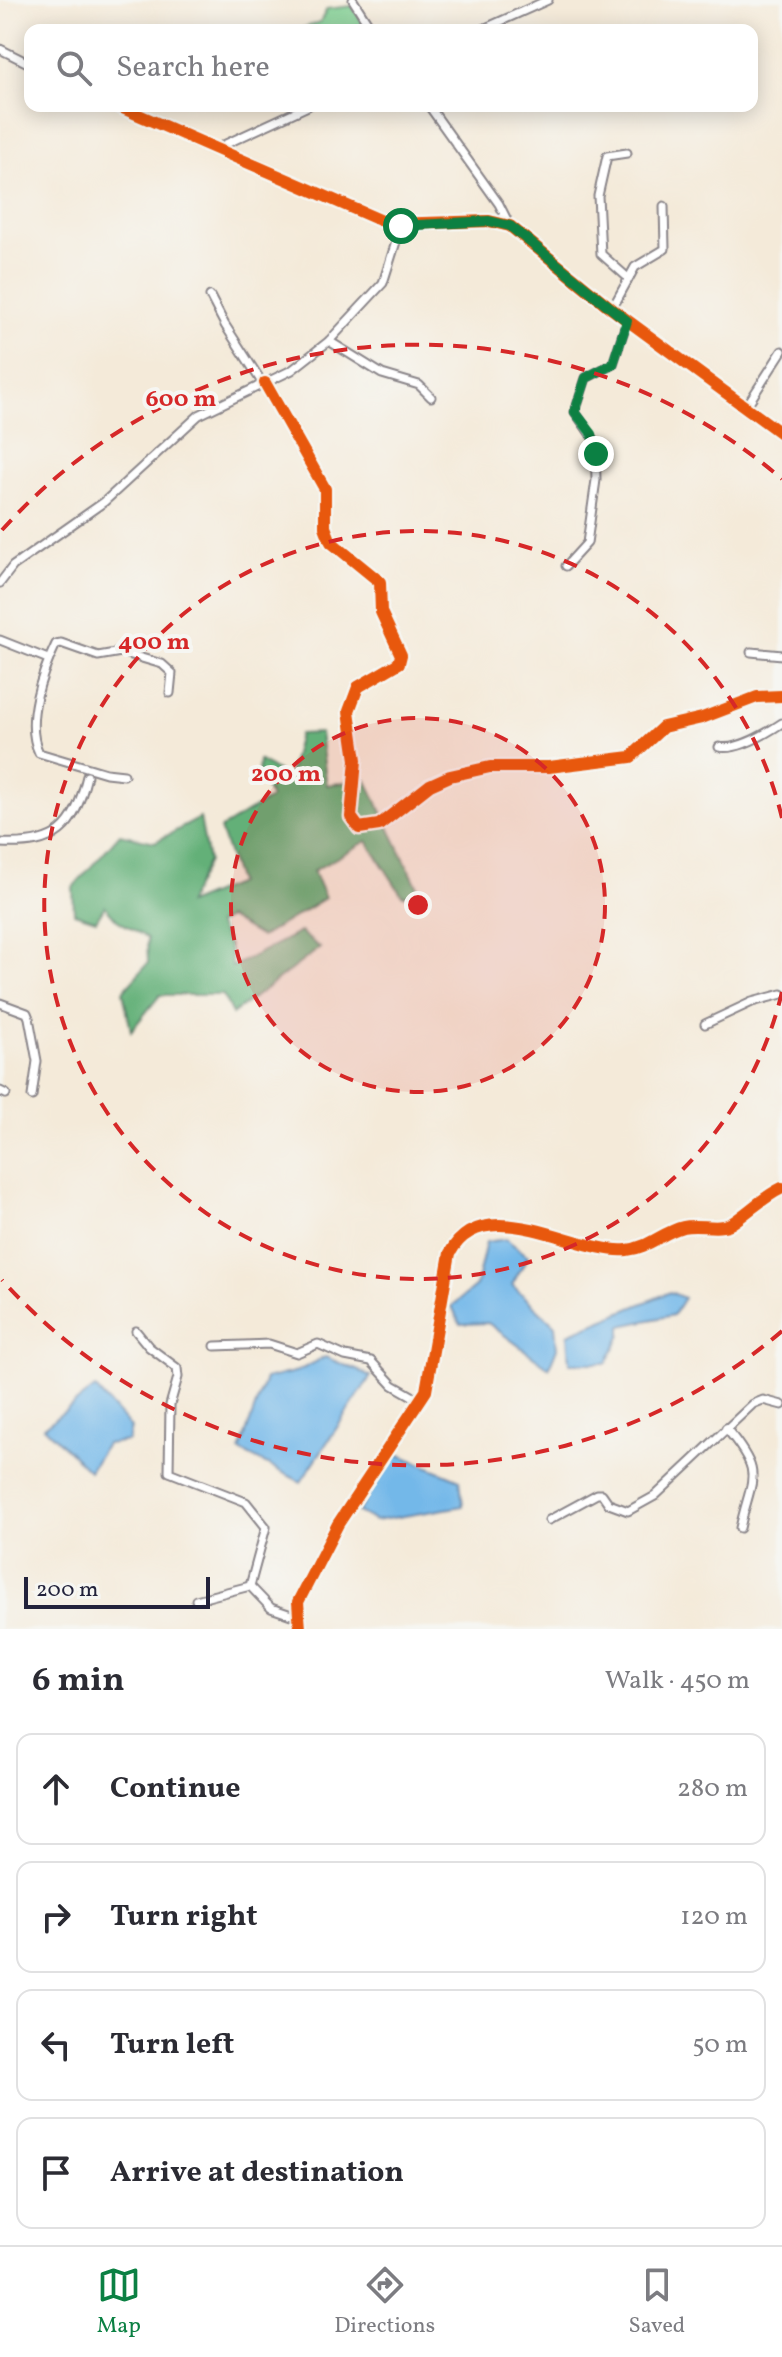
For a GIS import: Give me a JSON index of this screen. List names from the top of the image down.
{
  "scale_bar": "200 m",
  "page": {
    "search": "Search here",
    "scale": "200 m",
    "heading": ["6 min", "Walk · 450 m"],
    "list": [
      ["Continue", "280 m"],
      ["Turn right", "120 m"],
      ["Turn left", "50 m"],
      "Arrive at destination"
    ],
    "nav": ["Map", "Directions", "Saved"]
  },
  "rings": ["600 m", "400 m", "200 m"]
}
